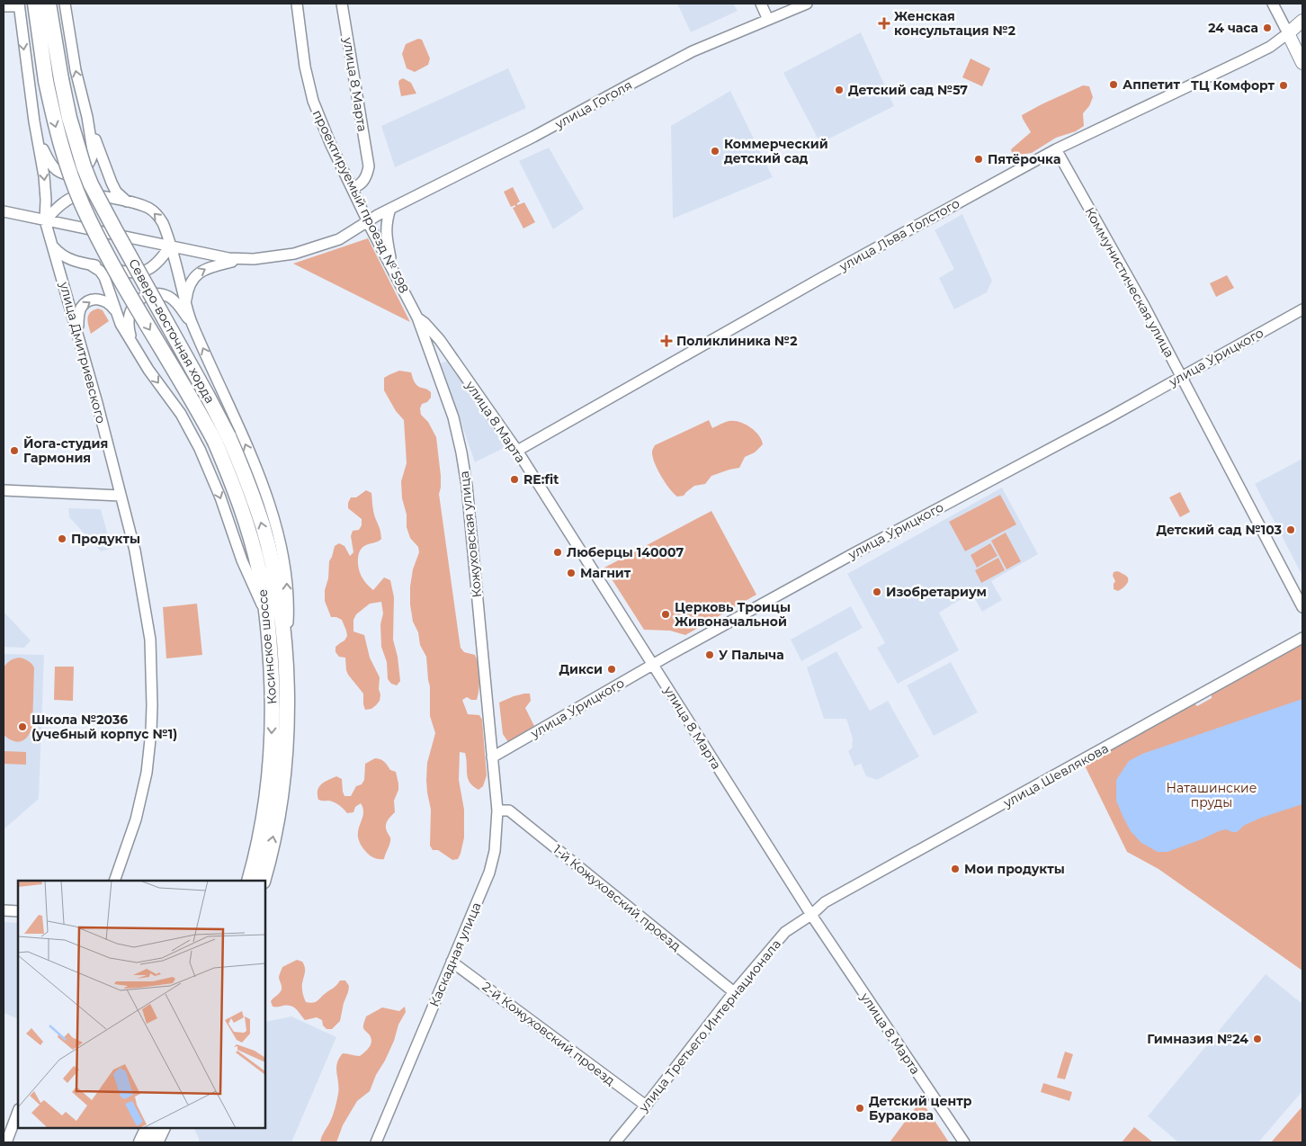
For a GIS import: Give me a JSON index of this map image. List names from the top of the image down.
{
  "streets": {
    "highway": ["Северо-восточная хорда", "Косинское шоссе"],
    "street": [
      "улица 8 Марта",
      "улица Гоголя",
      "проектируемый проезд № 598",
      "улица Льва Толстого",
      "Коммунистическая улица",
      "улица Дмитриевского",
      "улица Урицкого",
      "Кожуховская улица",
      "улица Шевлякова",
      "1-й Кожуховский проезд",
      "Каскадная улица",
      "улица Третьего Интернационала",
      "2-й Кожуховский проезд"
    ]
  },
  "crossings": [
    ["улица 8 Марта", "проектируемый проезд № 598"],
    ["улица 8 Марта", "улица Льва Толстого"],
    ["улица 8 Марта", "улица Урицкого"],
    ["улица 8 Марта", "Кожуховская улица"],
    ["улица 8 Марта", "улица Шевлякова"],
    ["улица 8 Марта", "улица Третьего Интернационала"],
    ["улица Гоголя", "проектируемый проезд № 598"],
    ["проектируемый проезд № 598", "Кожуховская улица"],
    ["улица Льва Толстого", "Коммунистическая улица"],
    ["Коммунистическая улица", "улица Урицкого"],
    ["Северо-восточная хорда", "Косинское шоссе"],
    ["улица Урицкого", "Кожуховская улица"],
    ["улица Урицкого", "Каскадная улица"],
    ["Кожуховская улица", "Каскадная улица"],
    ["улица Шевлякова", "улица Третьего Интернационала"],
    ["1-й Кожуховский проезд", "Каскадная улица"],
    ["1-й Кожуховский проезд", "улица Третьего Интернационала"],
    ["Каскадная улица", "2-й Кожуховский проезд"],
    ["улица Третьего Интернационала", "2-й Кожуховский проезд"]
  ],
  "parks": ["Наташинские пруды"],
  "places": {
    "health": ["Женская консультация №2", "Поликлиника №2"],
    "other": [
      "24 часа",
      "Аппетит",
      "ТЦ Комфорт",
      "Детский сад №57",
      "Коммерческий детский сад",
      "Пятёрочка",
      "Йога-студия Гармония",
      "RE:fit",
      "Детский сад №103",
      "Продукты",
      "Люберцы 140007",
      "Магнит",
      "Изобретариум",
      "Церковь Троицы Живоначальной",
      "У Палыча",
      "Дикси",
      "Школа №2036 (учебный корпус №1)",
      "Мои продукты",
      "Гимназия №24",
      "Детский центр Буракова"
    ]
  }
}
